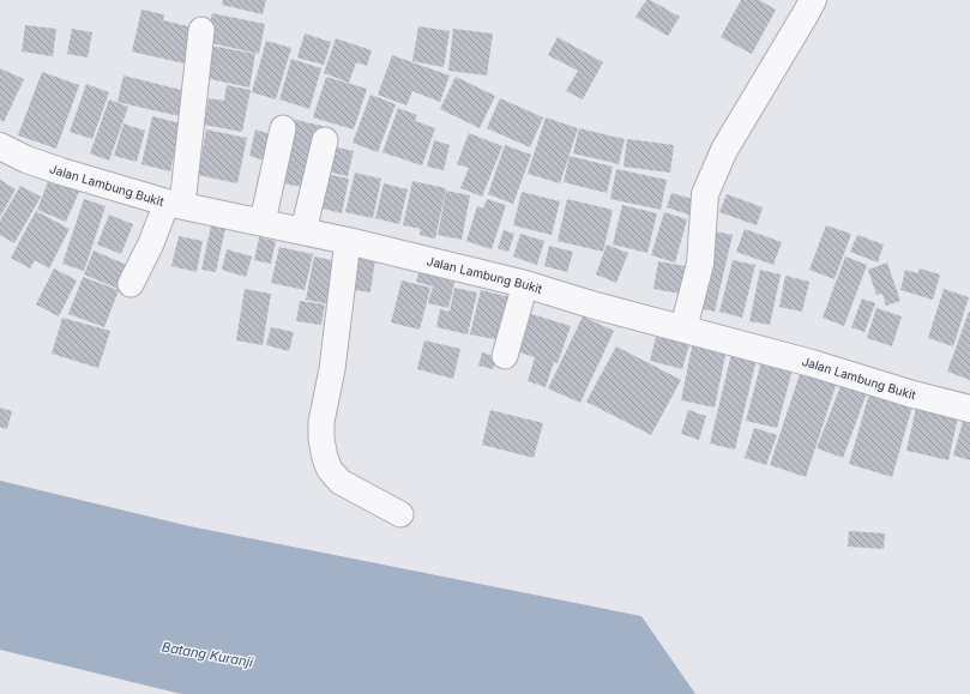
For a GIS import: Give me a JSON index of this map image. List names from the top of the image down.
{
  "streets": {
    "street": ["Jalan Lambung Bukit"]
  },
  "water": ["Batang Kuranji"]
}
